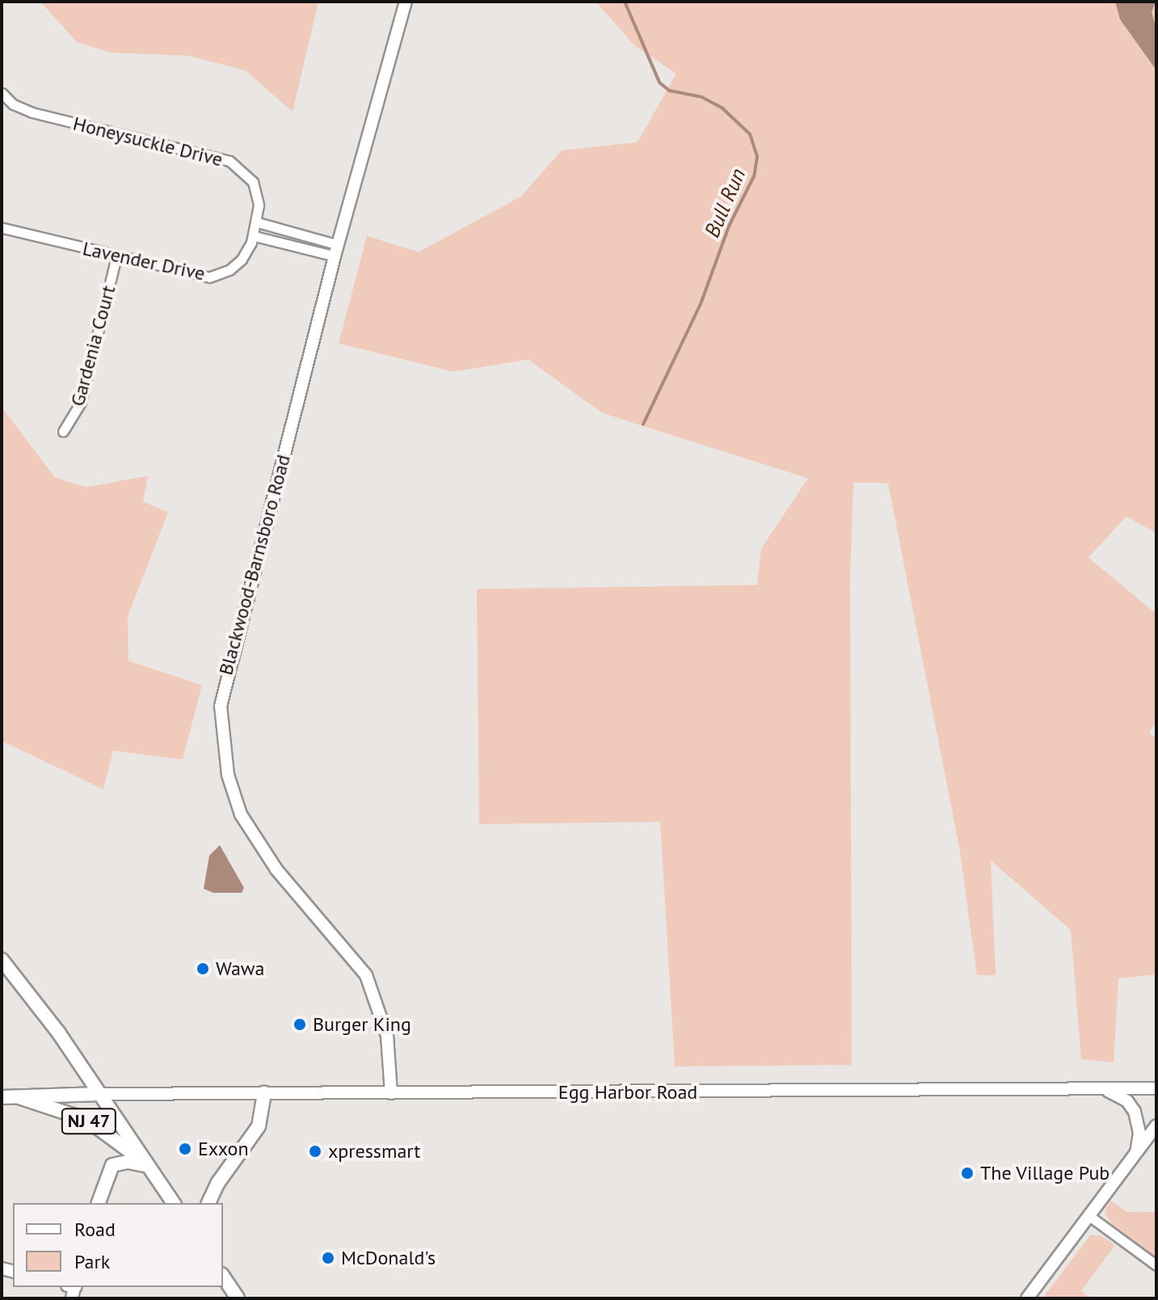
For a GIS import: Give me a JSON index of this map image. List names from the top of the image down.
{
  "streets": {
    "main road": ["Blackwood-Barnsboro Road", "Egg Harbor Road", "NJ 47"],
    "street": ["Honeysuckle Drive", "Lavender Drive", "Gardenia Court"]
  },
  "crossings": [
    ["Honeysuckle Drive", "Lavender Drive"],
    ["Lavender Drive", "Gardenia Court"],
    ["Blackwood-Barnsboro Road", "Egg Harbor Road"],
    ["Egg Harbor Road", "NJ 47"]
  ],
  "water": ["Bull Run"],
  "places": [
    "Wawa",
    "Burger King",
    "Exxon",
    "xpressmart",
    "The Village Pub",
    "McDonald's"
  ],
  "legend": ["Road", "Park"]
}
